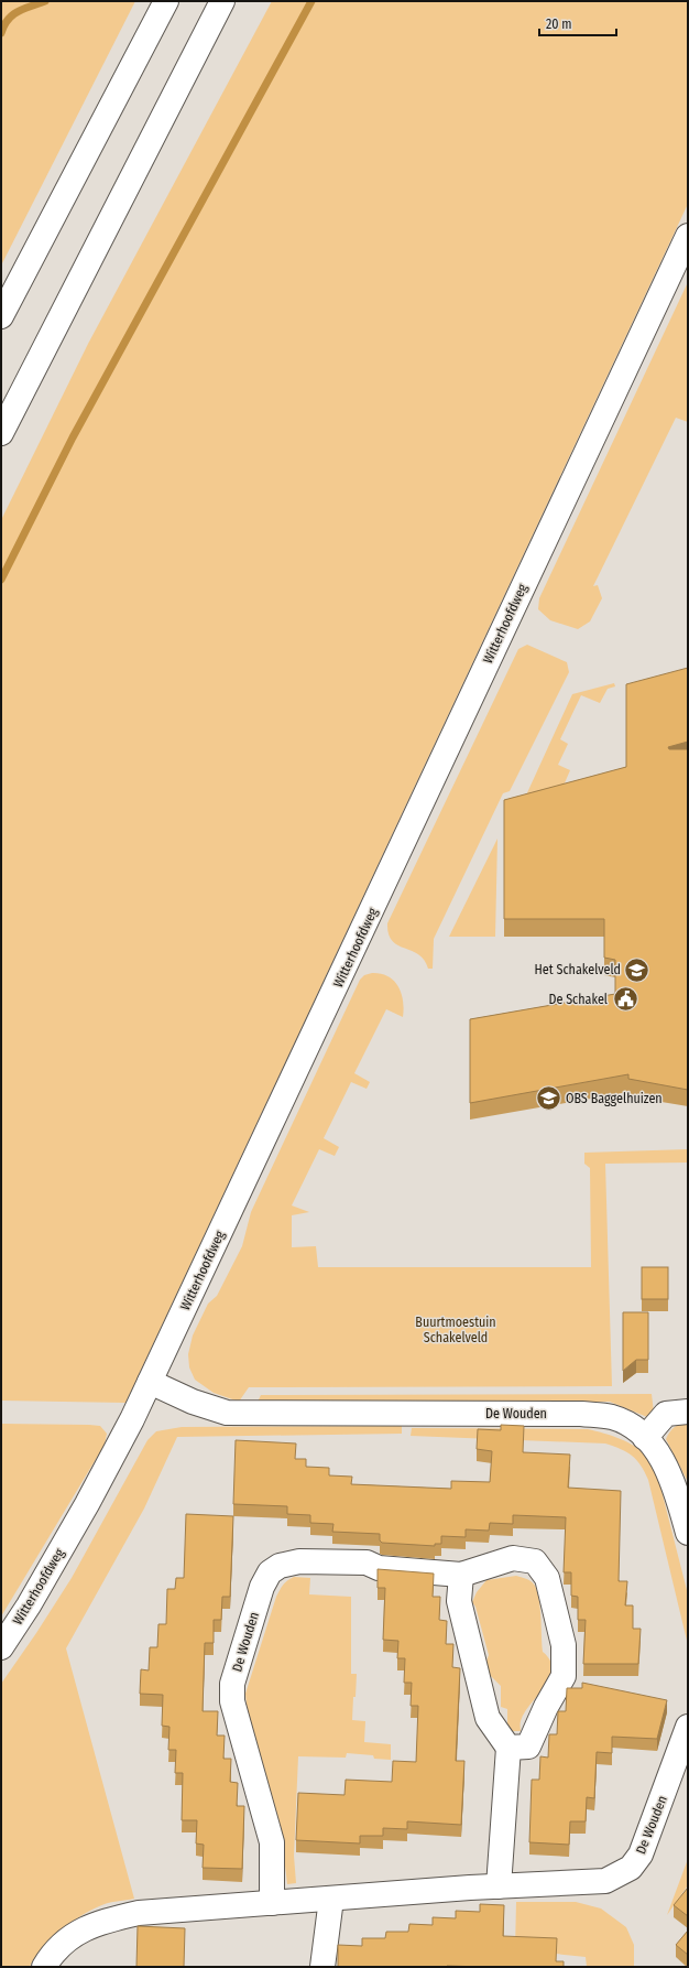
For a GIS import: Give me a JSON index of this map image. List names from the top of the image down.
{
  "streets": {
    "main road": ["Witterhoofdweg", "De Wouden"]
  },
  "crossings": [
    ["Witterhoofdweg", "De Wouden"]
  ],
  "parks": ["Buurtmoestuin Schakelveld"],
  "places": {
    "school or university": ["Het Schakelveld", "OBS Baggelhuizen"],
    "public building": ["De Schakel"]
  },
  "scale_bar": "20 m"
}
